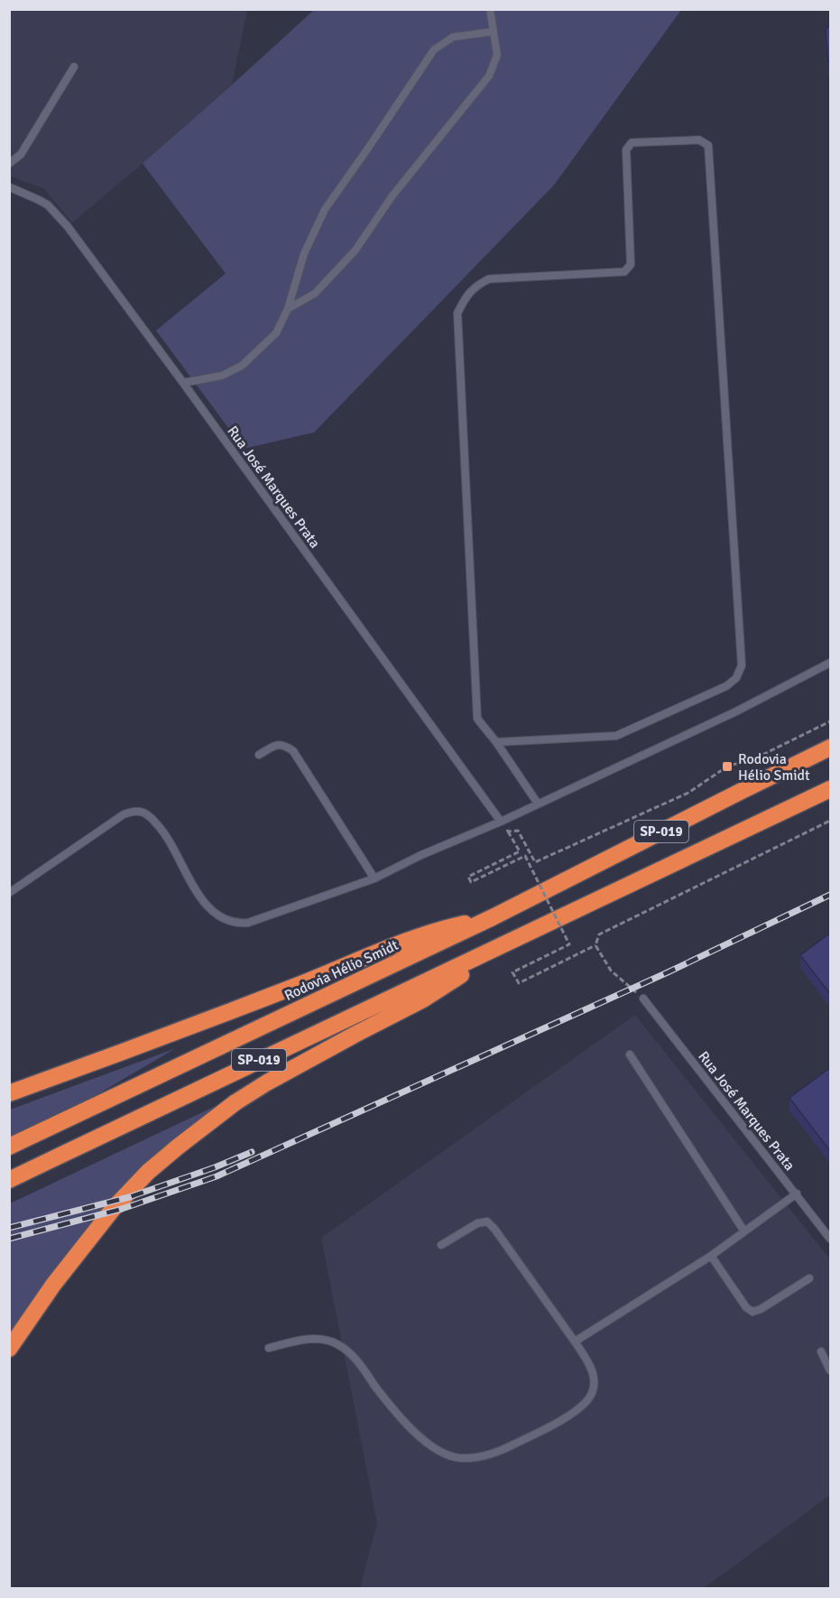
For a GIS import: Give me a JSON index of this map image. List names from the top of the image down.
{
  "streets": {
    "highway": ["SP-019", "Rodovia Hélio Smidt"],
    "lane": ["Rua José Marques Prata"]
  },
  "places": {
    "transit": ["Rodovia Hélio Smidt"]
  }
}
